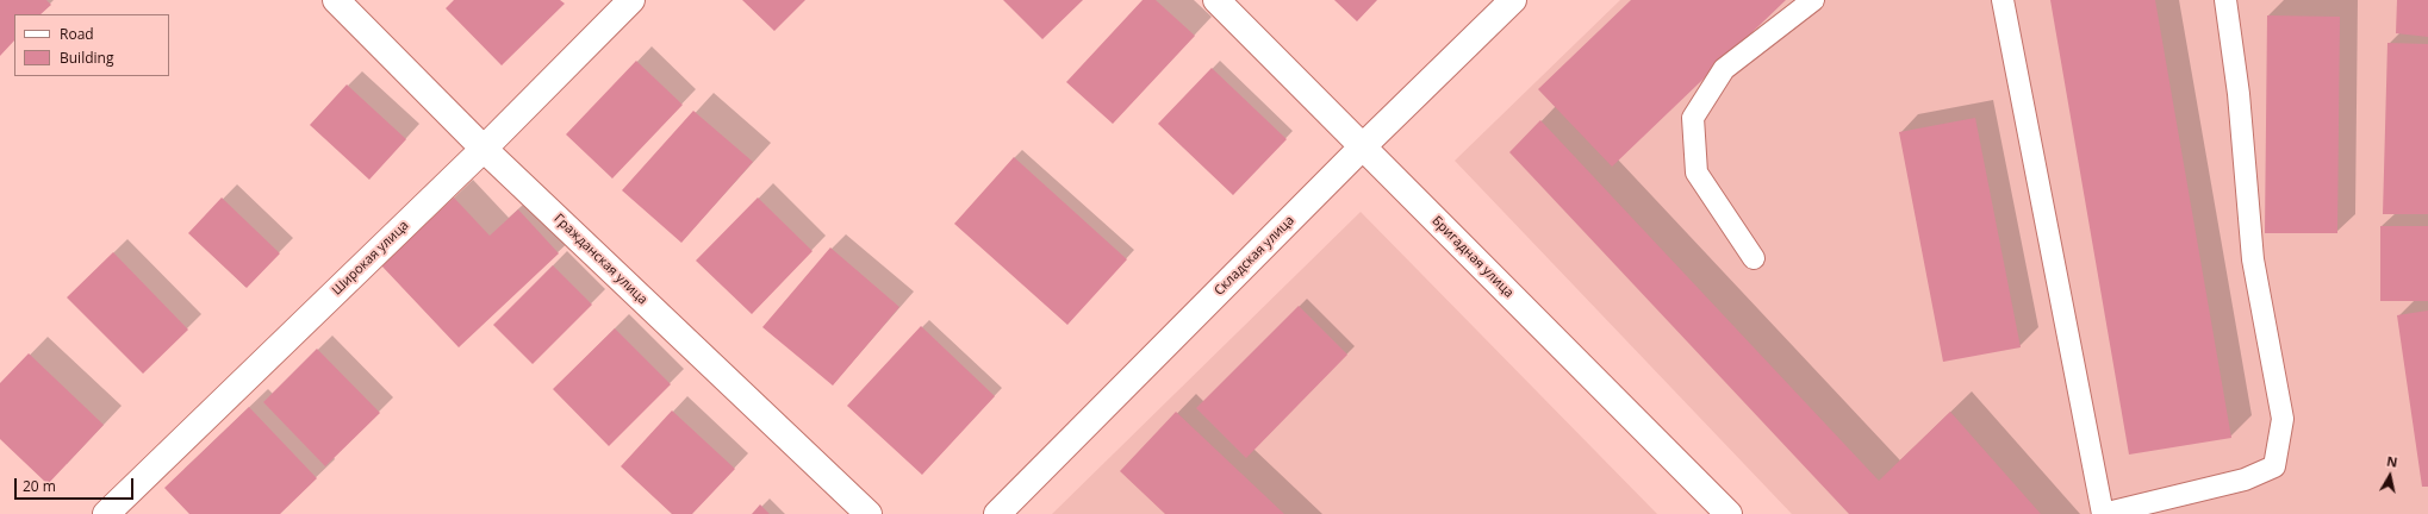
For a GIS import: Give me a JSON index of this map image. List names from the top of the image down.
{
  "streets": {
    "street": [
      "Складская улица",
      "Бригадная улица",
      "Широкая улица",
      "Гражданская улица"
    ]
  },
  "crossings": [
    ["Складская улица", "Бригадная улица"],
    ["Широкая улица", "Гражданская улица"]
  ],
  "legend": ["Road", "Building"],
  "scale_bar": "20 m",
  "north": "top"
}
